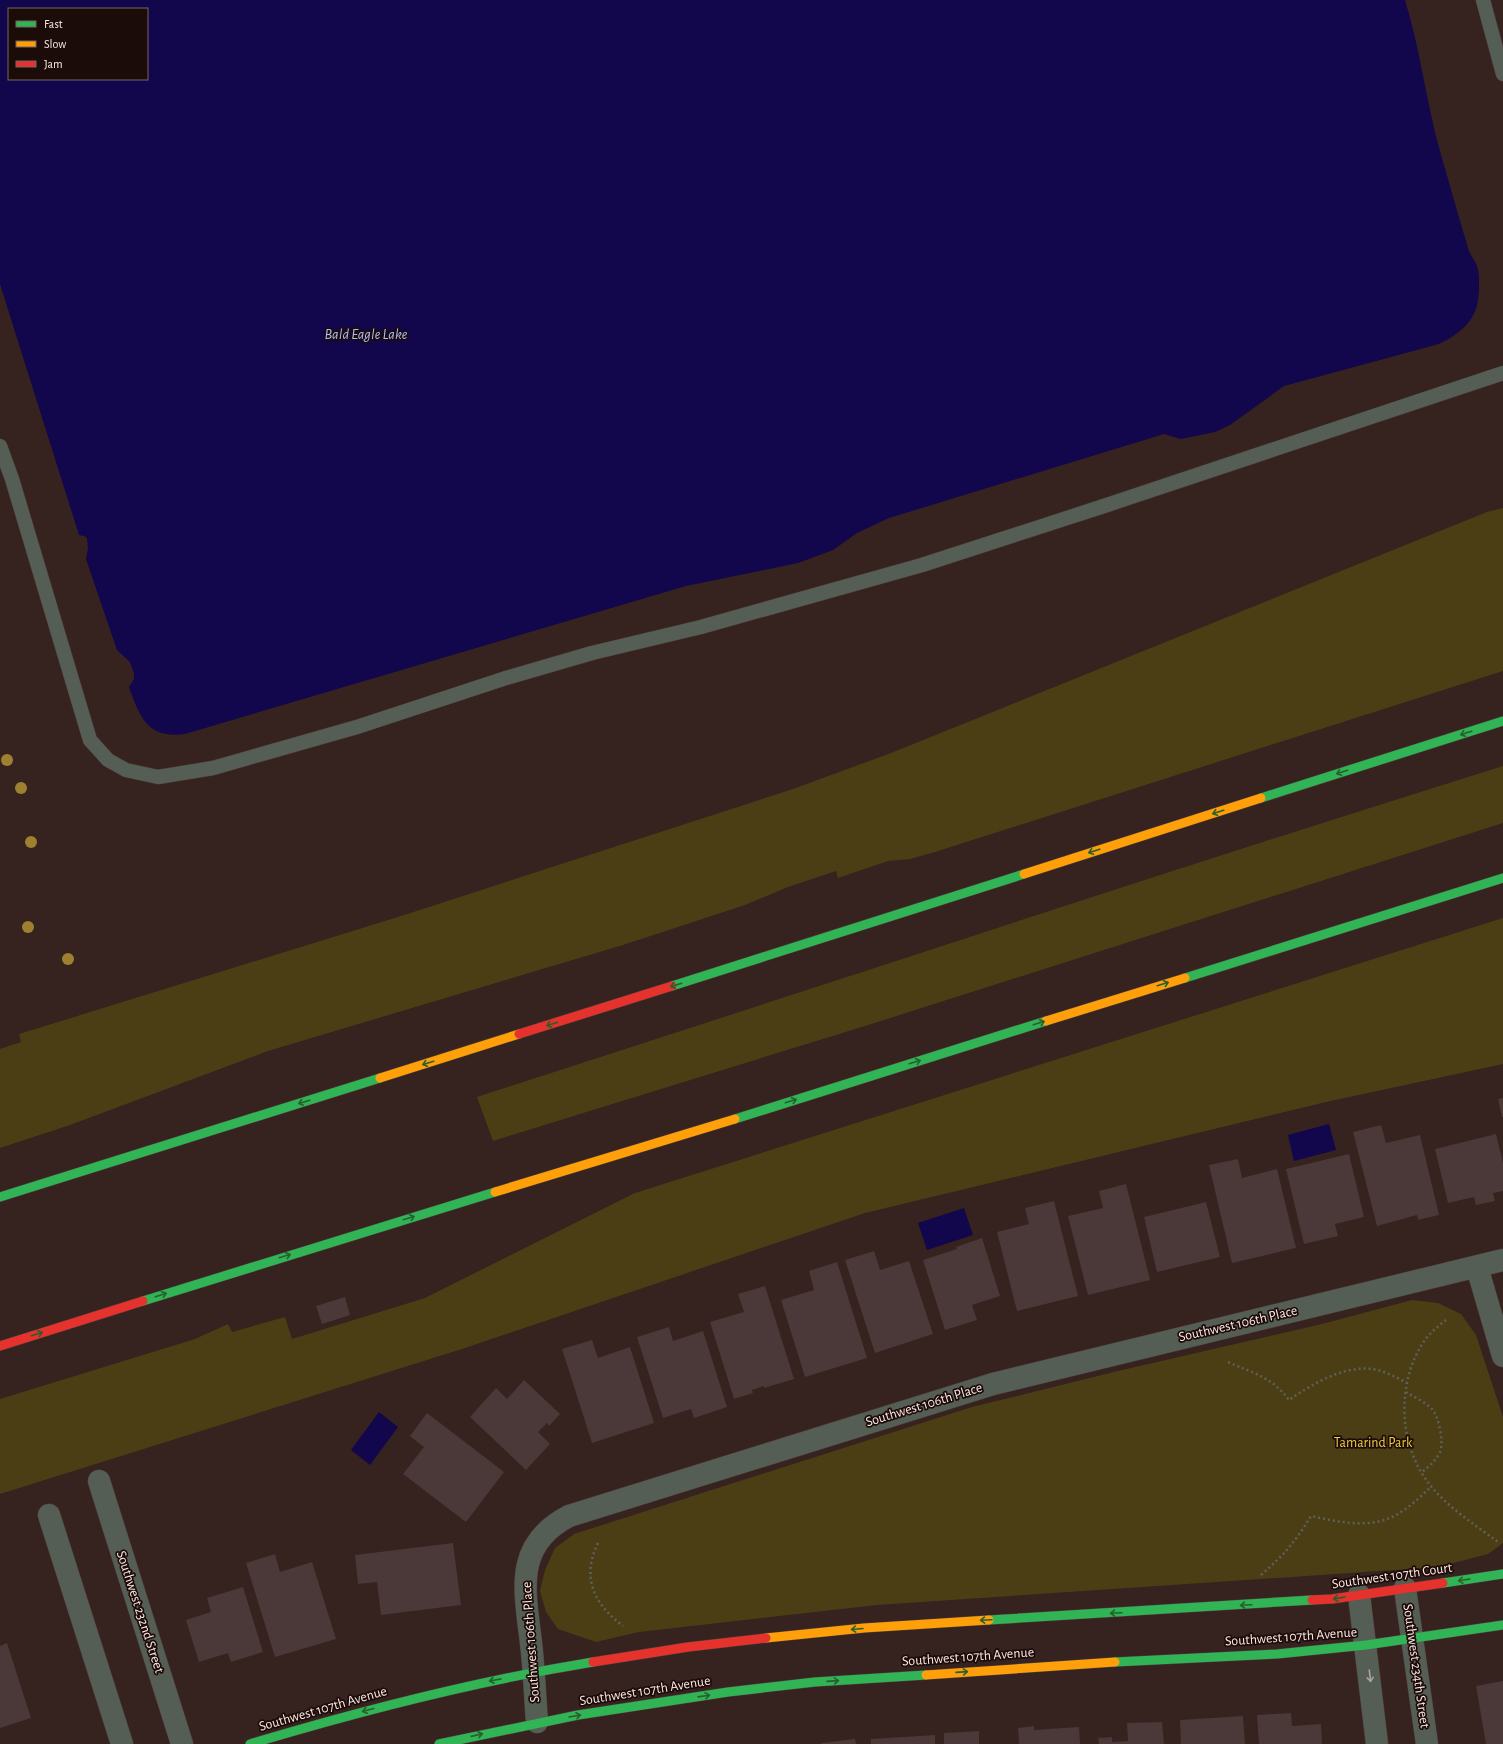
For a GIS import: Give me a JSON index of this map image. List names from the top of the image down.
{
  "streets": {
    "main road": ["Southwest 107th Court", "Southwest 107th Avenue"],
    "street": ["Southwest 106th Place", "Southwest 232nd Street", "Southwest 234th Street"]
  },
  "crossings": [
    ["Southwest 106th Place", "Southwest 107th Avenue"],
    ["Southwest 107th Court", "Southwest 107th Avenue"],
    ["Southwest 107th Court", "Southwest 234th Street"],
    ["Southwest 107th Avenue", "Southwest 234th Street"]
  ],
  "one_way": ["Southwest 107th Court"],
  "water": ["Bald Eagle Lake"],
  "parks": ["Tamarind Park"],
  "legend": ["Fast", "Slow", "Jam"]
}
